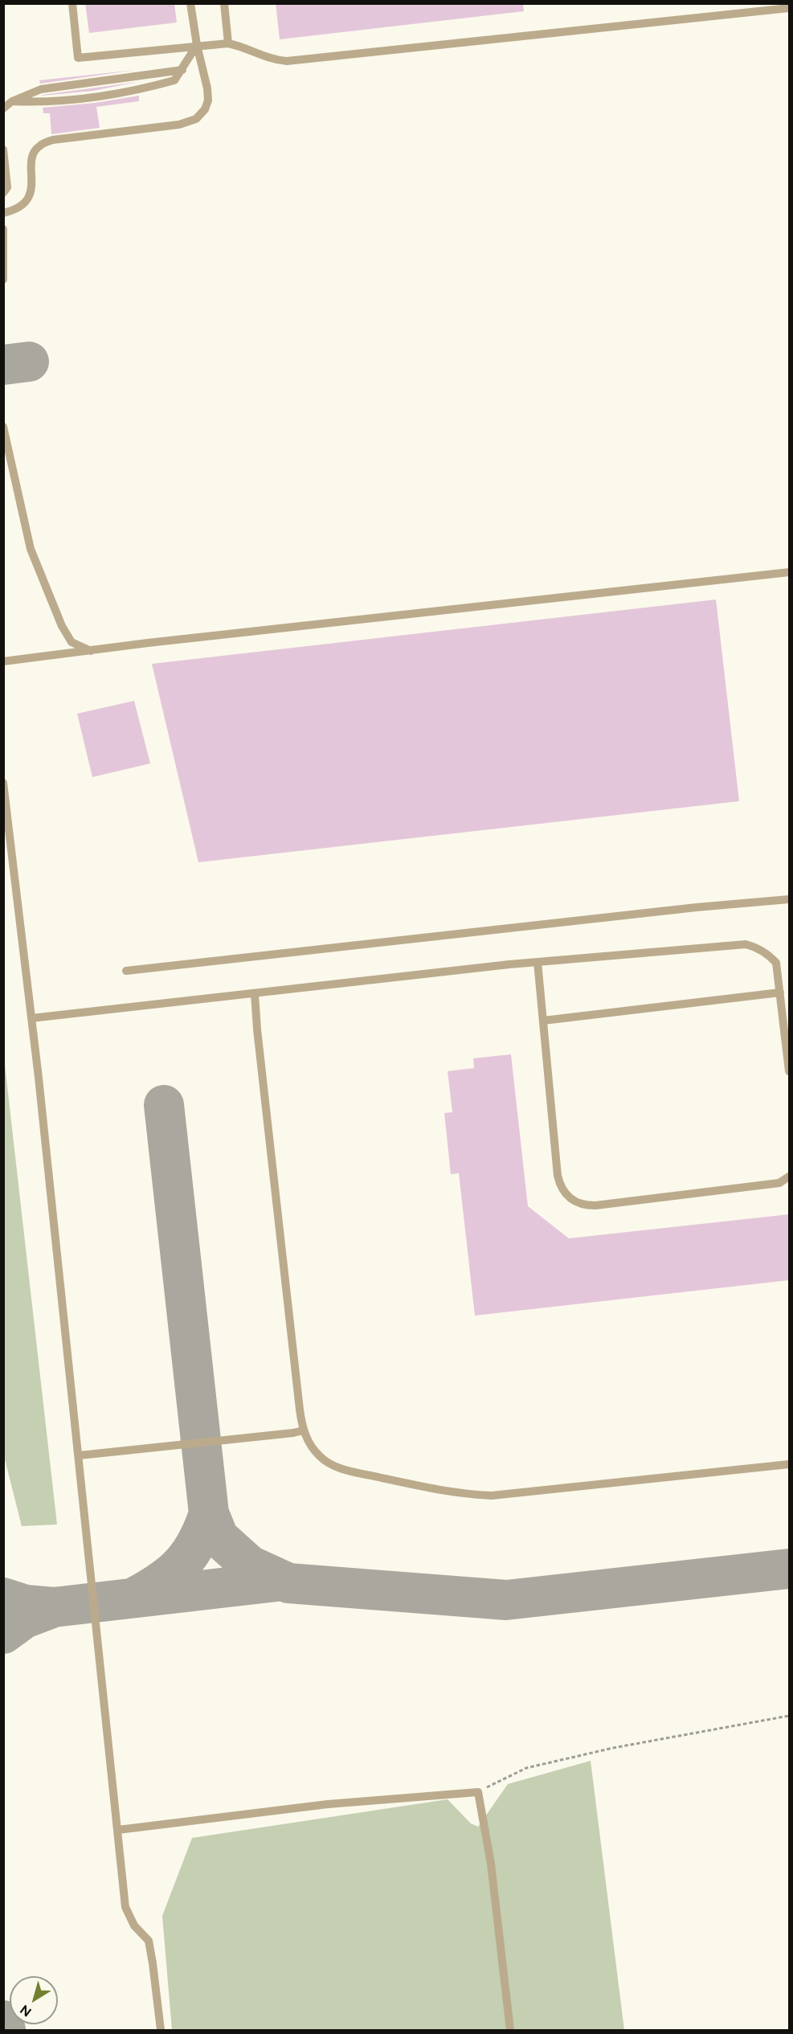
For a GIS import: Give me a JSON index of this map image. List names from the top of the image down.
{
  "north": "bottom left"
}
